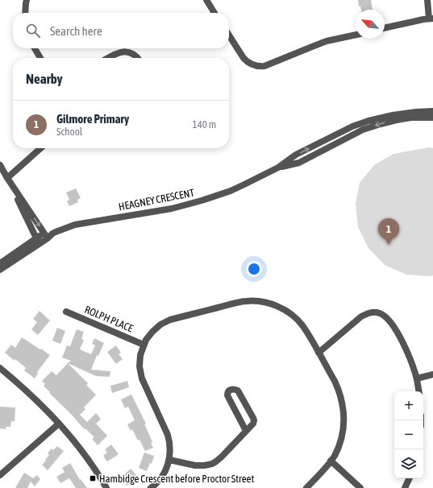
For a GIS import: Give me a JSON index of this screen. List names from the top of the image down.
{
  "streets": {
    "street": ["HEAGNEY CRESCENT", "ROLPH PLACE"]
  },
  "places": {
    "transit": ["Hambidge Crescent before Proctor Street"]
  },
  "north": "top left",
  "page": {
    "search": "Search here",
    "heading": "Nearby",
    "list": [
      {
        "mark": "1",
        "name": "Gilmore Primary",
        "note": "School",
        "value": "140 m"
      }
    ],
    "pins": "1",
    "map_buttons": ["+", "−"]
  }
}
